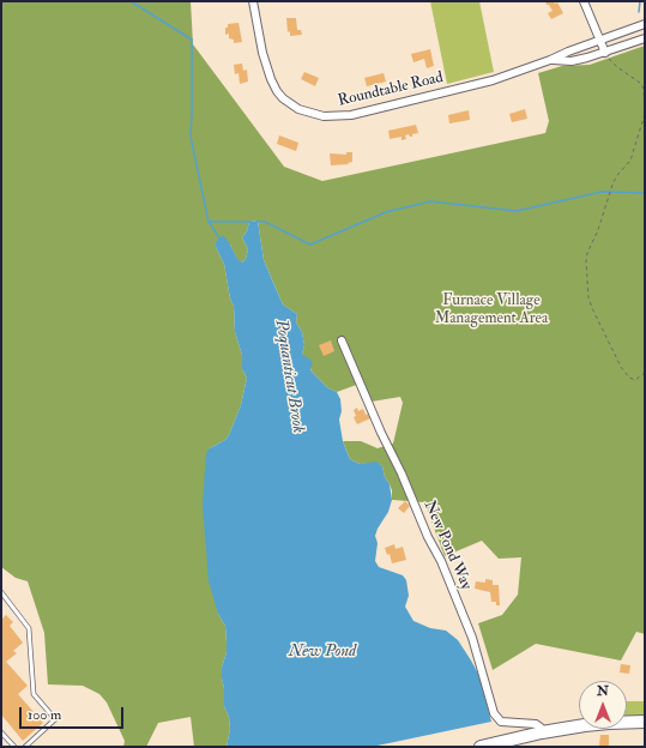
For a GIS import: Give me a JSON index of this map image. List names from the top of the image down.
{
  "streets": {
    "street": ["Roundtable Road", "New Pond Way"]
  },
  "water": ["Poquanticut Brook", "New Pond"],
  "parks": ["Furnace Village Management Area"],
  "scale_bar": "100 m",
  "north": "top"
}
